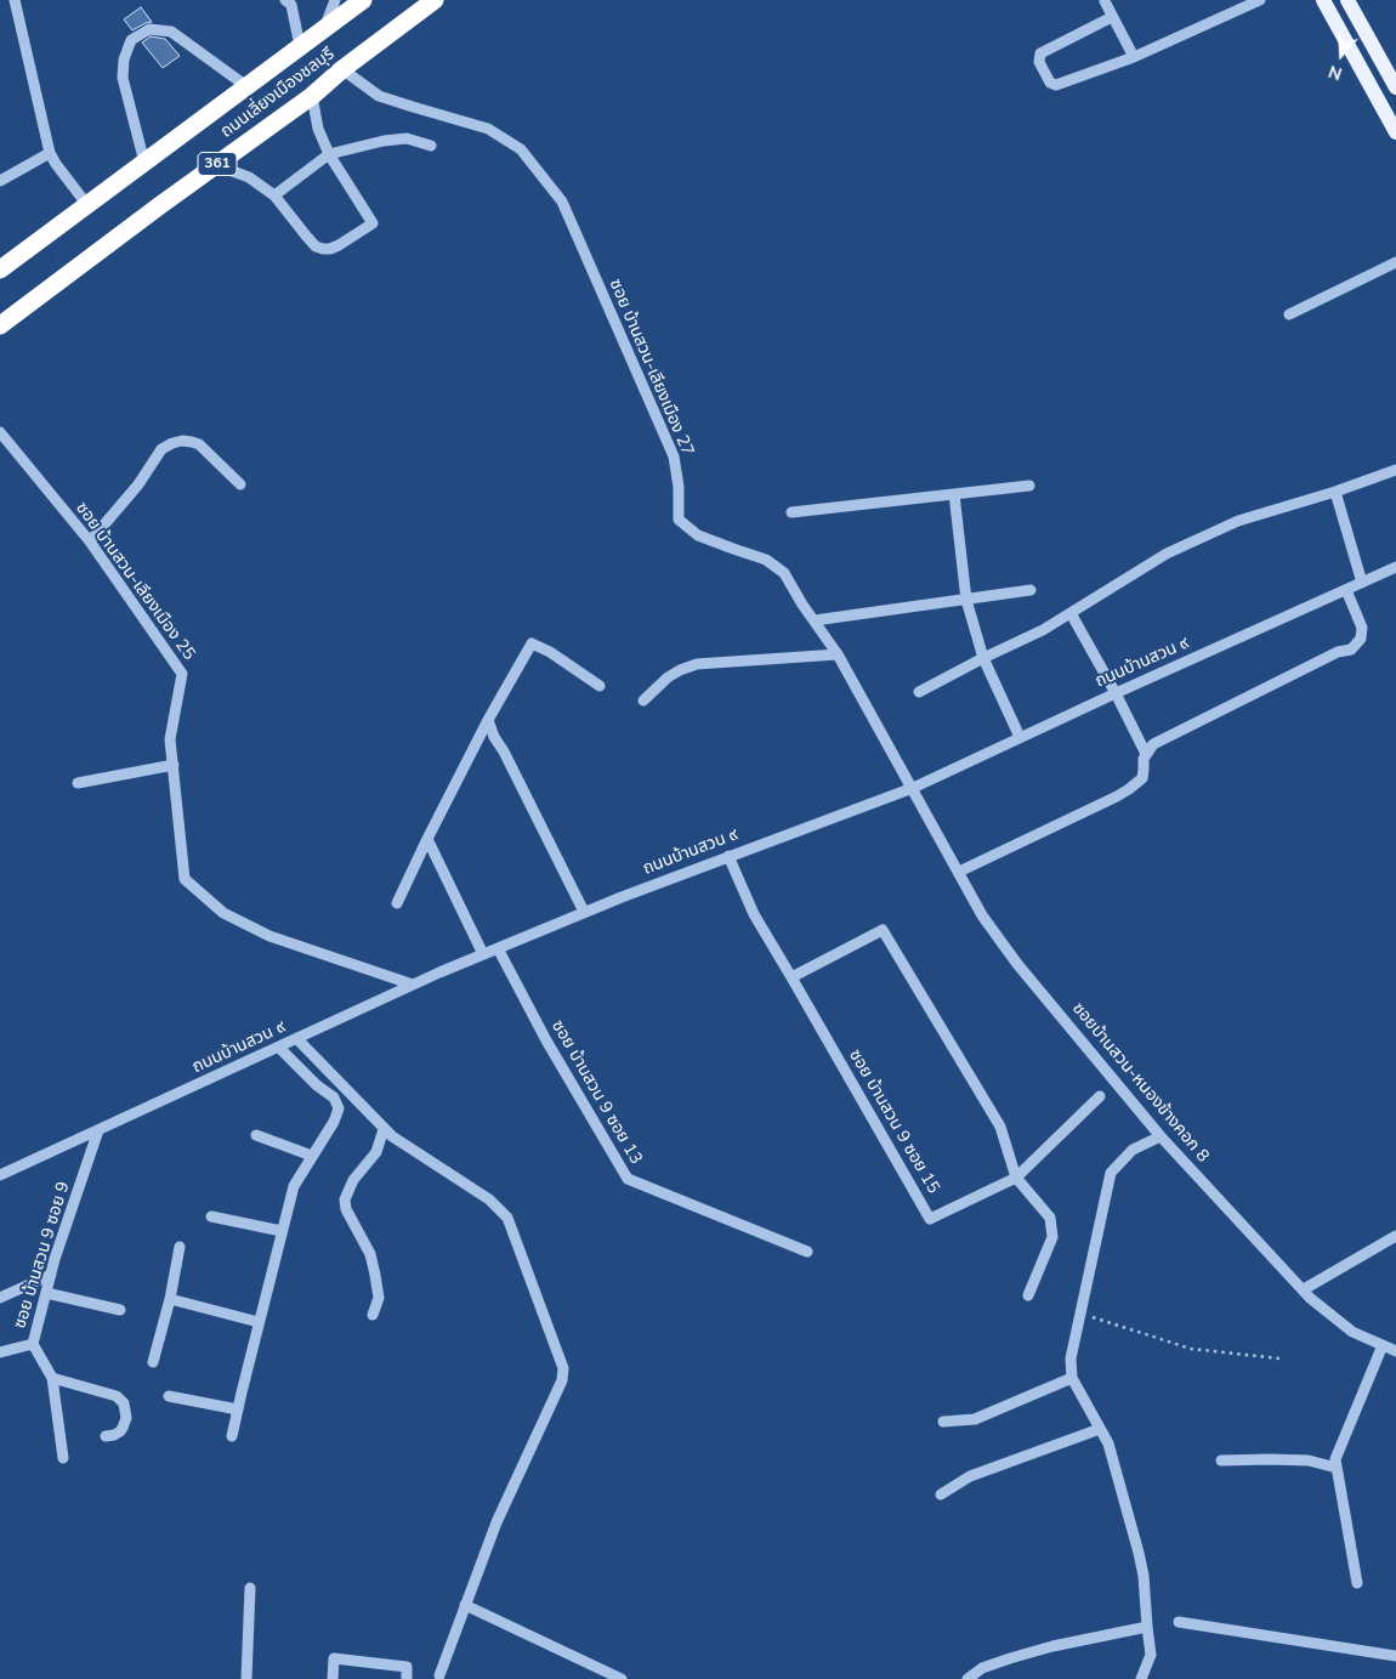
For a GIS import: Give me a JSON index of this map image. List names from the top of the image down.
{
  "streets": {
    "highway": ["ถนนเลี่ยงเมืองชลบุรี", "361"],
    "street": [
      "ซอย บ้านสวน-เลียงเมือง 27",
      "ซอย บ้านสวน-เลียงเมือง 25",
      "ถนนบ้านสวน ๙",
      "ซอยบ้านสวน-หนองข้างคอก 8",
      "ซอย บ้านสวน 9 ซอย 13",
      "ซอย บ้านสวน 9 ซอย 15",
      "ซอย บ้านสวน 9 ซอย 9"
    ]
  },
  "crossings": [
    ["ถนนเลี่ยงเมืองชลบุรี", "ซอย บ้านสวน-เลียงเมือง 27"],
    ["ซอย บ้านสวน-เลียงเมือง 27", "ถนนบ้านสวน ๙"],
    ["ซอย บ้านสวน-เลียงเมือง 27", "ซอยบ้านสวน-หนองข้างคอก 8"],
    ["ซอย บ้านสวน-เลียงเมือง 25", "ถนนบ้านสวน ๙"],
    ["ถนนบ้านสวน ๙", "ซอยบ้านสวน-หนองข้างคอก 8"],
    ["ถนนบ้านสวน ๙", "ซอย บ้านสวน 9 ซอย 13"],
    ["ถนนบ้านสวน ๙", "ซอย บ้านสวน 9 ซอย 15"],
    ["ถนนบ้านสวน ๙", "ซอย บ้านสวน 9 ซอย 9"]
  ],
  "north": "bottom"
}
